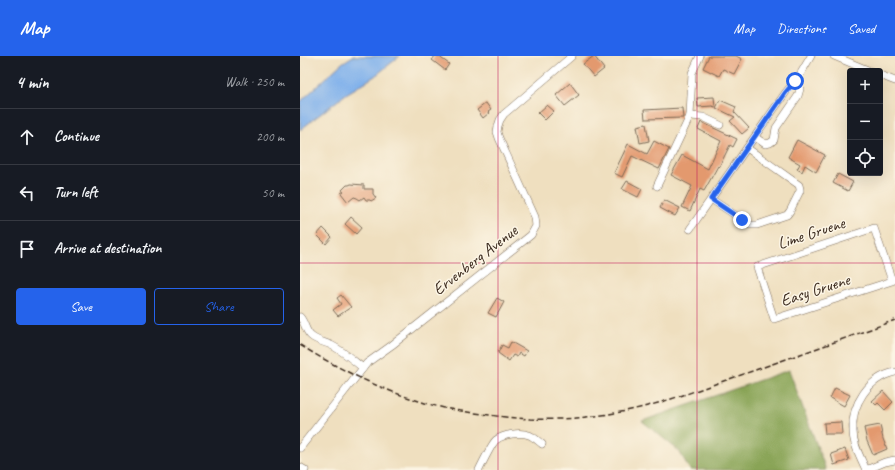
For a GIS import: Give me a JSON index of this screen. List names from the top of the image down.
{
  "streets": {
    "street": ["Lime Gruene", "Ervenberg Avenue", "Easy Gruene"]
  },
  "crossings": [
    ["Lime Gruene", "Easy Gruene"]
  ],
  "page": {
    "header": "Map",
    "nav": ["Map", "Directions", "Saved"],
    "heading": ["4 min", "Walk · 250 m"],
    "map_buttons": ["+", "−"],
    "list": [
      ["Continue", "200 m"],
      ["Turn left", "50 m"],
      "Arrive at destination"
    ],
    "buttons": ["Save", "Share"]
  }
}
